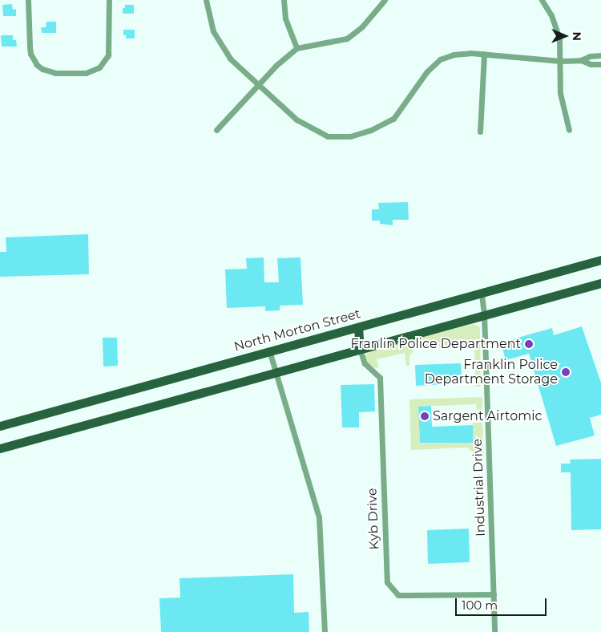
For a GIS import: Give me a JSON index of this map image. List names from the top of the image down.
{
  "streets": {
    "main road": ["North Morton Street"],
    "street": ["Industrial Drive", "Kyb Drive"]
  },
  "crossings": [
    ["North Morton Street", "Industrial Drive"],
    ["Industrial Drive", "Kyb Drive"]
  ],
  "places": ["Franlin Police Department", "Franklin Police Department Storage", "Sargent Airtomic"],
  "scale_bar": "100 m",
  "north": "right"
}
